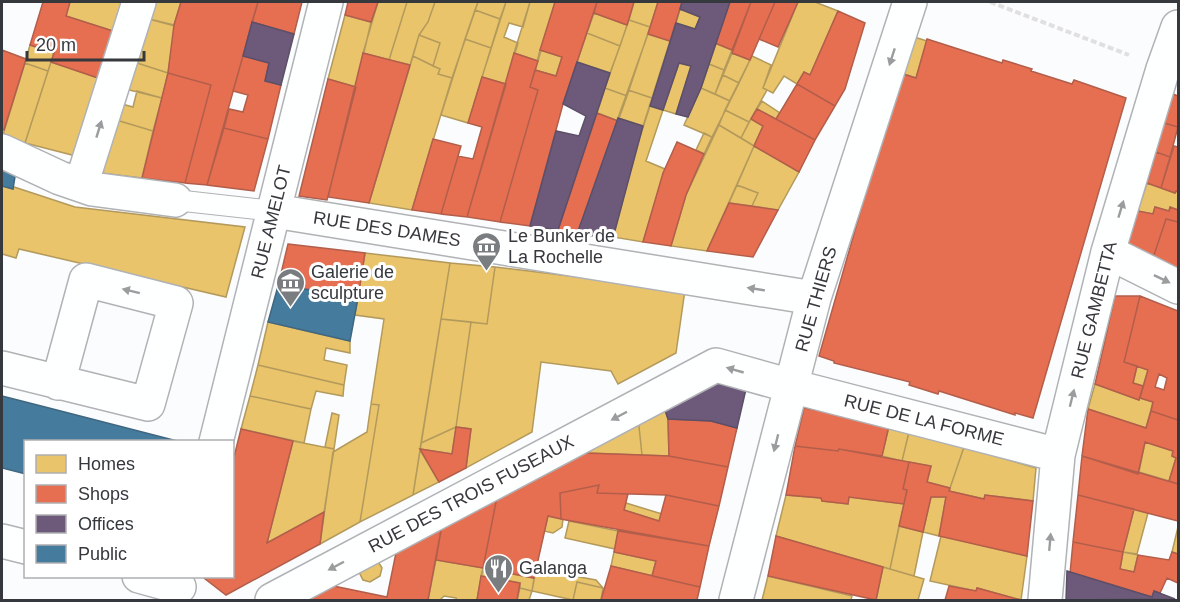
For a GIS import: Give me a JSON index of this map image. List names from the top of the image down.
{
  "streets": {
    "street": [
      "RUE AMELOT",
      "RUE DES DAMES",
      "RUE THIERS",
      "RUE GAMBETTA",
      "RUE DE LA FORME",
      "RUE DES TROIS FUSEAUX"
    ]
  },
  "crossings": [
    ["RUE AMELOT", "RUE DES DAMES"],
    ["RUE DES DAMES", "RUE THIERS"],
    ["RUE THIERS", "RUE DE LA FORME"],
    ["RUE GAMBETTA", "RUE DE LA FORME"],
    ["RUE DE LA FORME", "RUE DES TROIS FUSEAUX"]
  ],
  "one_way": [
    "RUE DES DAMES",
    "RUE THIERS",
    "RUE GAMBETTA",
    "RUE DES TROIS FUSEAUX"
  ],
  "places": {
    "museum": ["Le Bunker de La Rochelle", "Galerie de sculpture"],
    "restaurant": ["Galanga"]
  },
  "legend": [
    "Homes",
    "Shops",
    "Offices",
    "Public"
  ],
  "scale_bar": "20 m"
}
